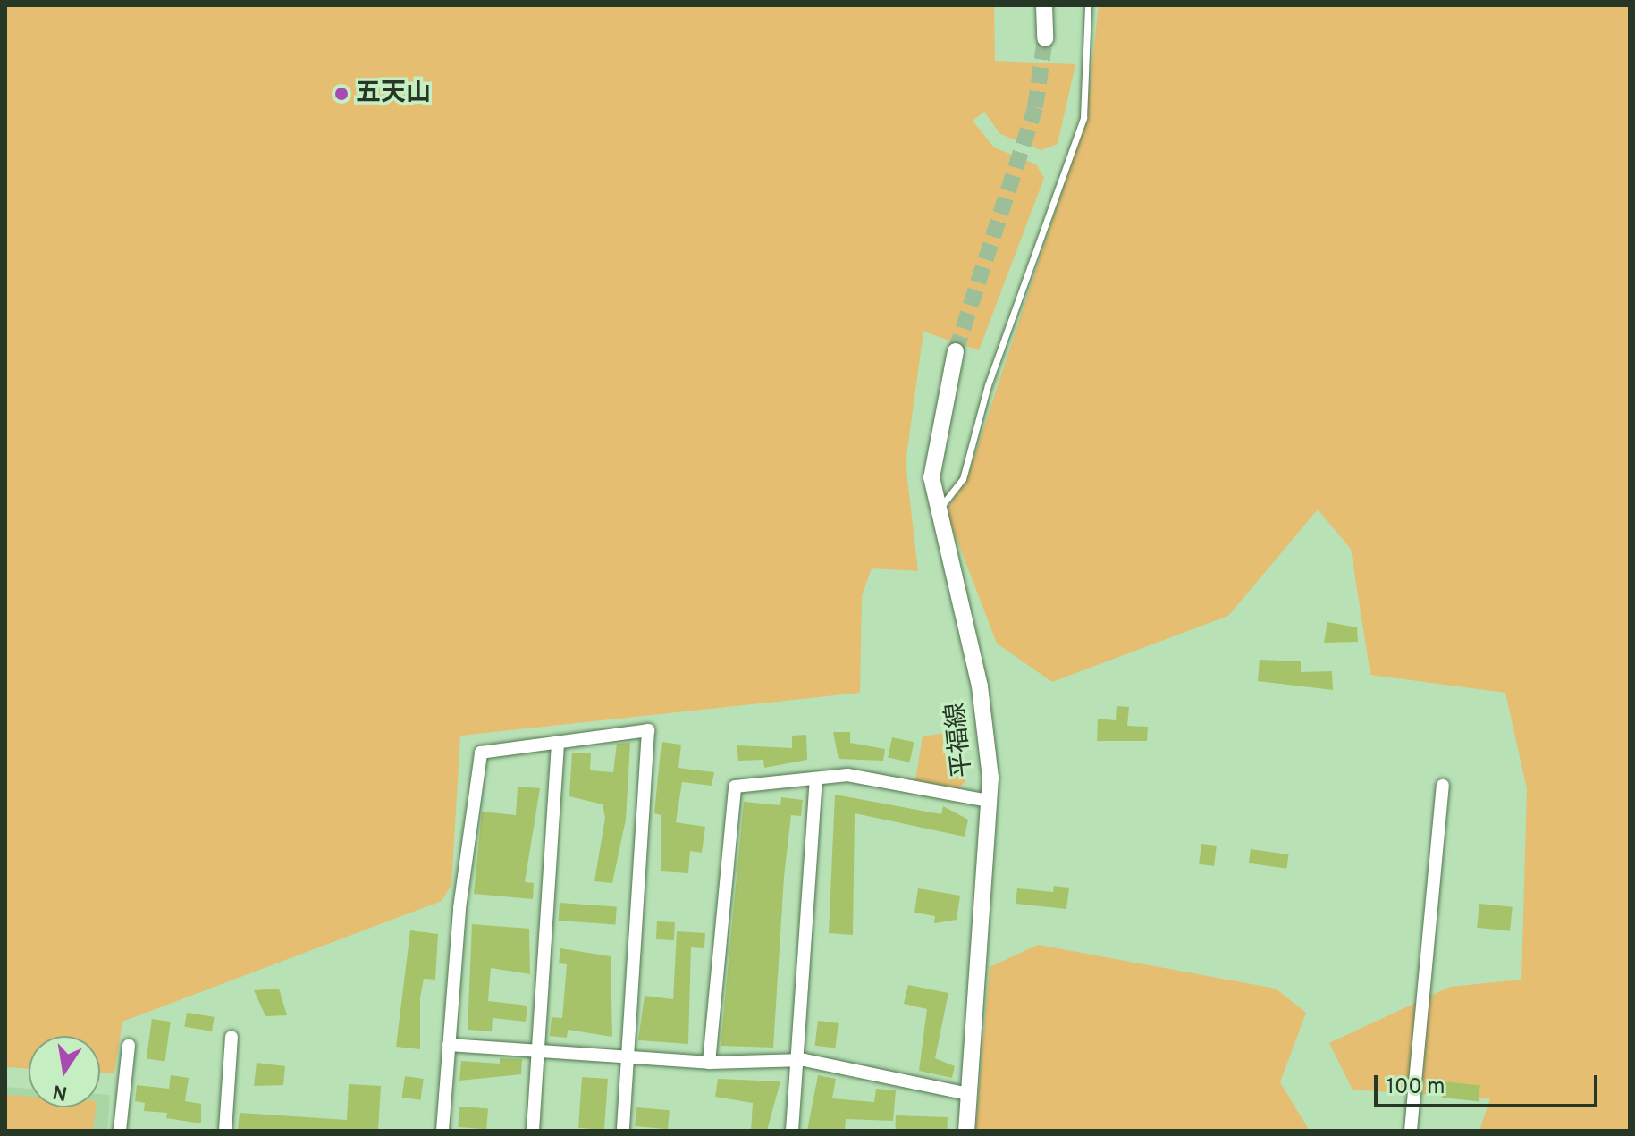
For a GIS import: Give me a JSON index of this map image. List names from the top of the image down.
{
  "streets": {
    "street": ["平福線"]
  },
  "places": ["五天山"],
  "scale_bar": "100 m",
  "north": "bottom"
}
